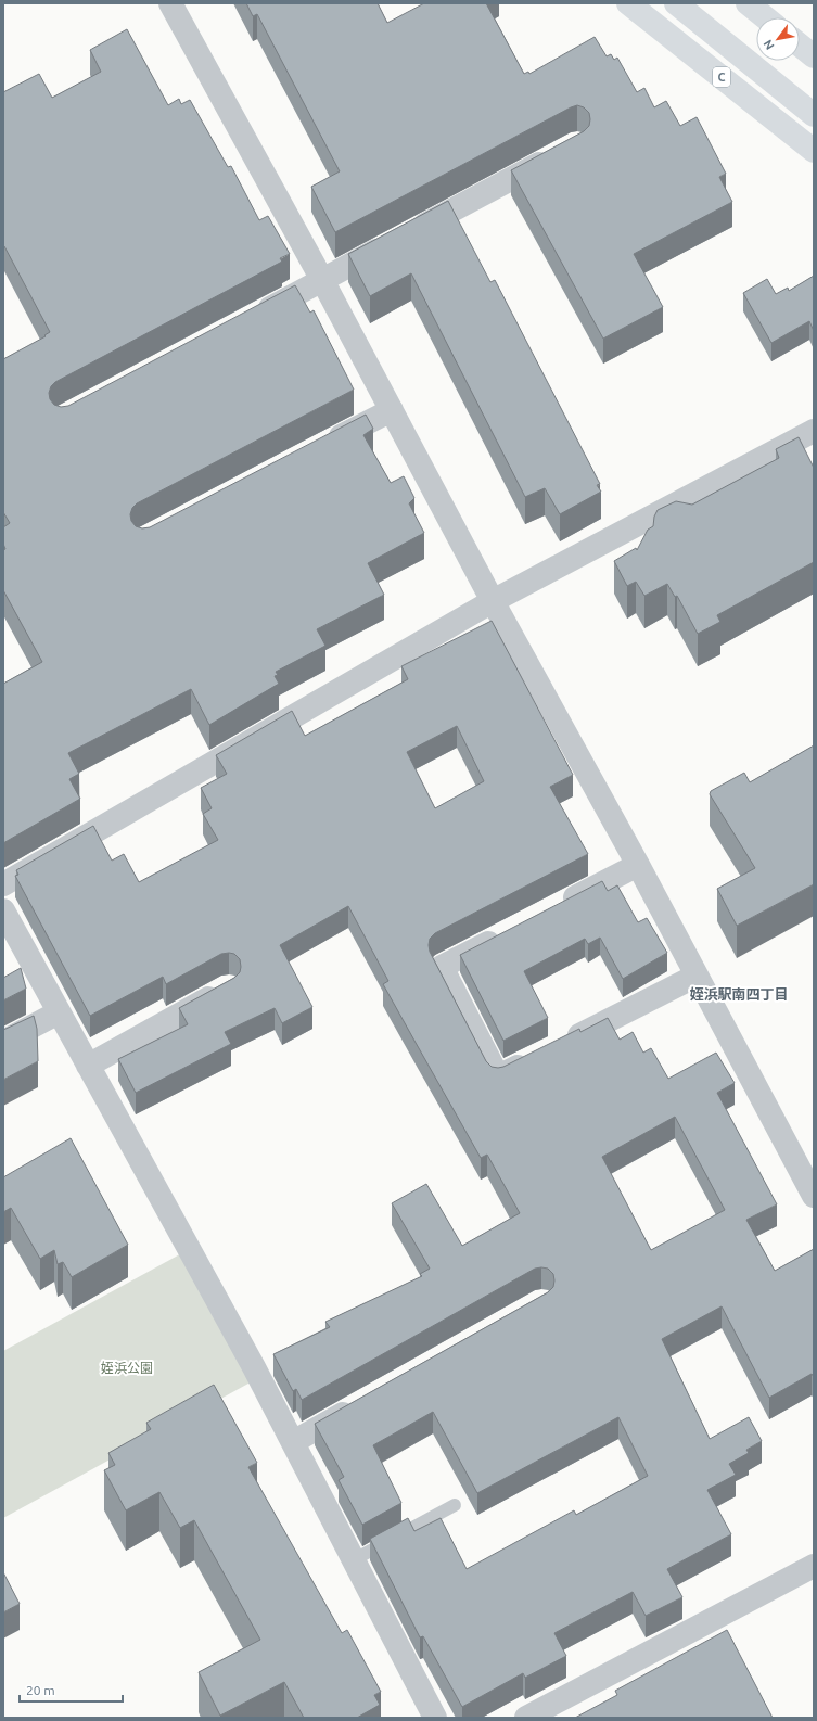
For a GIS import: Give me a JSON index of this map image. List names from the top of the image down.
{
  "streets": {
    "highway": ["C"]
  },
  "districts": ["姪浜駅南四丁目"],
  "parks": ["姪浜公園"],
  "scale_bar": "20 m",
  "north": "bottom left"
}
